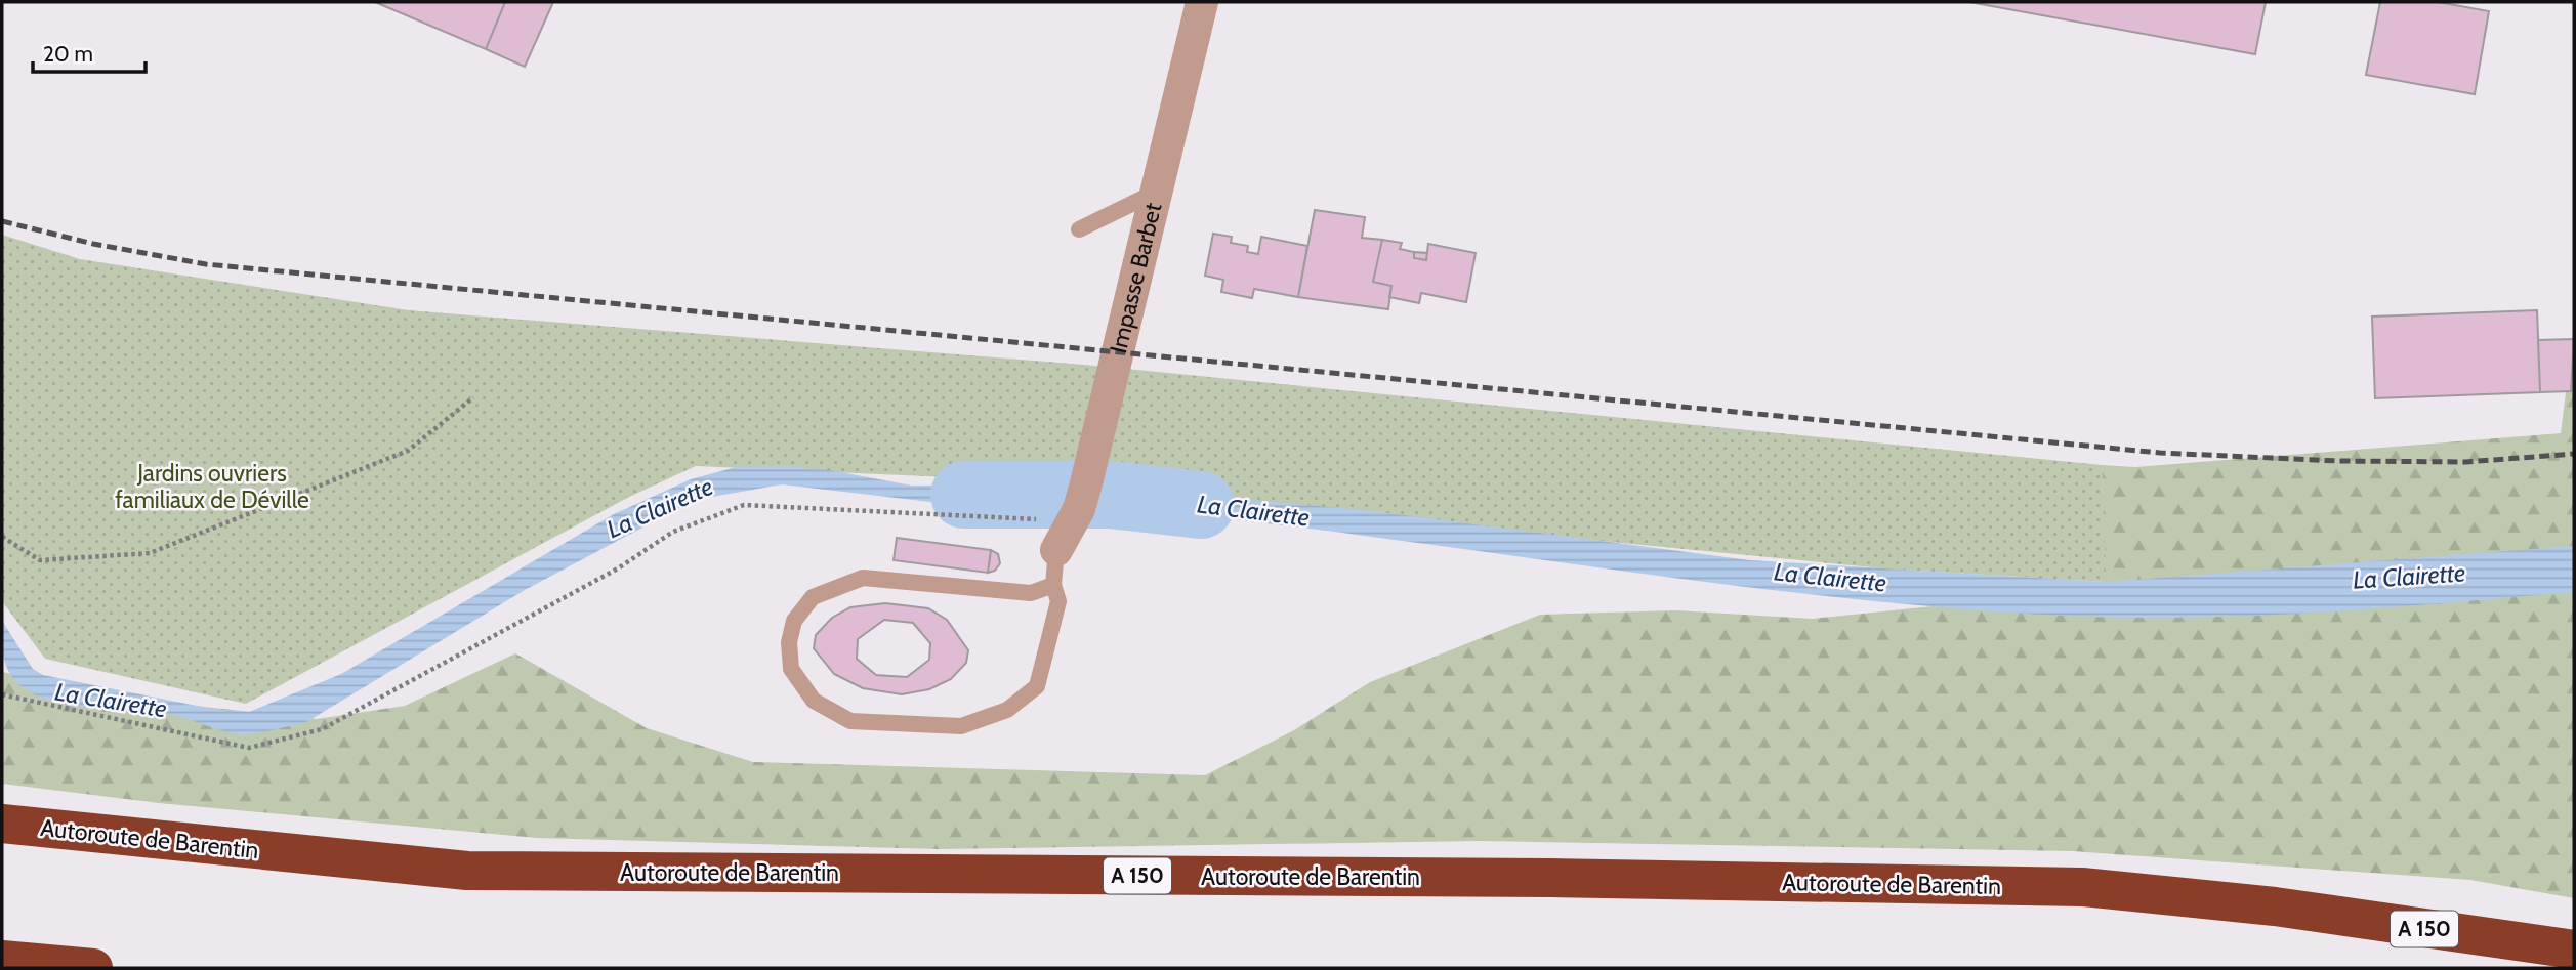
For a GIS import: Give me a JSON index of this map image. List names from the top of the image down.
{
  "streets": {
    "highway": ["Autoroute de Barentin", "A 150"],
    "street": ["Impasse Barbet"]
  },
  "water": ["La Clairette"],
  "parks": ["Jardins ouvriers familiaux de Déville"],
  "scale_bar": "20 m"
}
